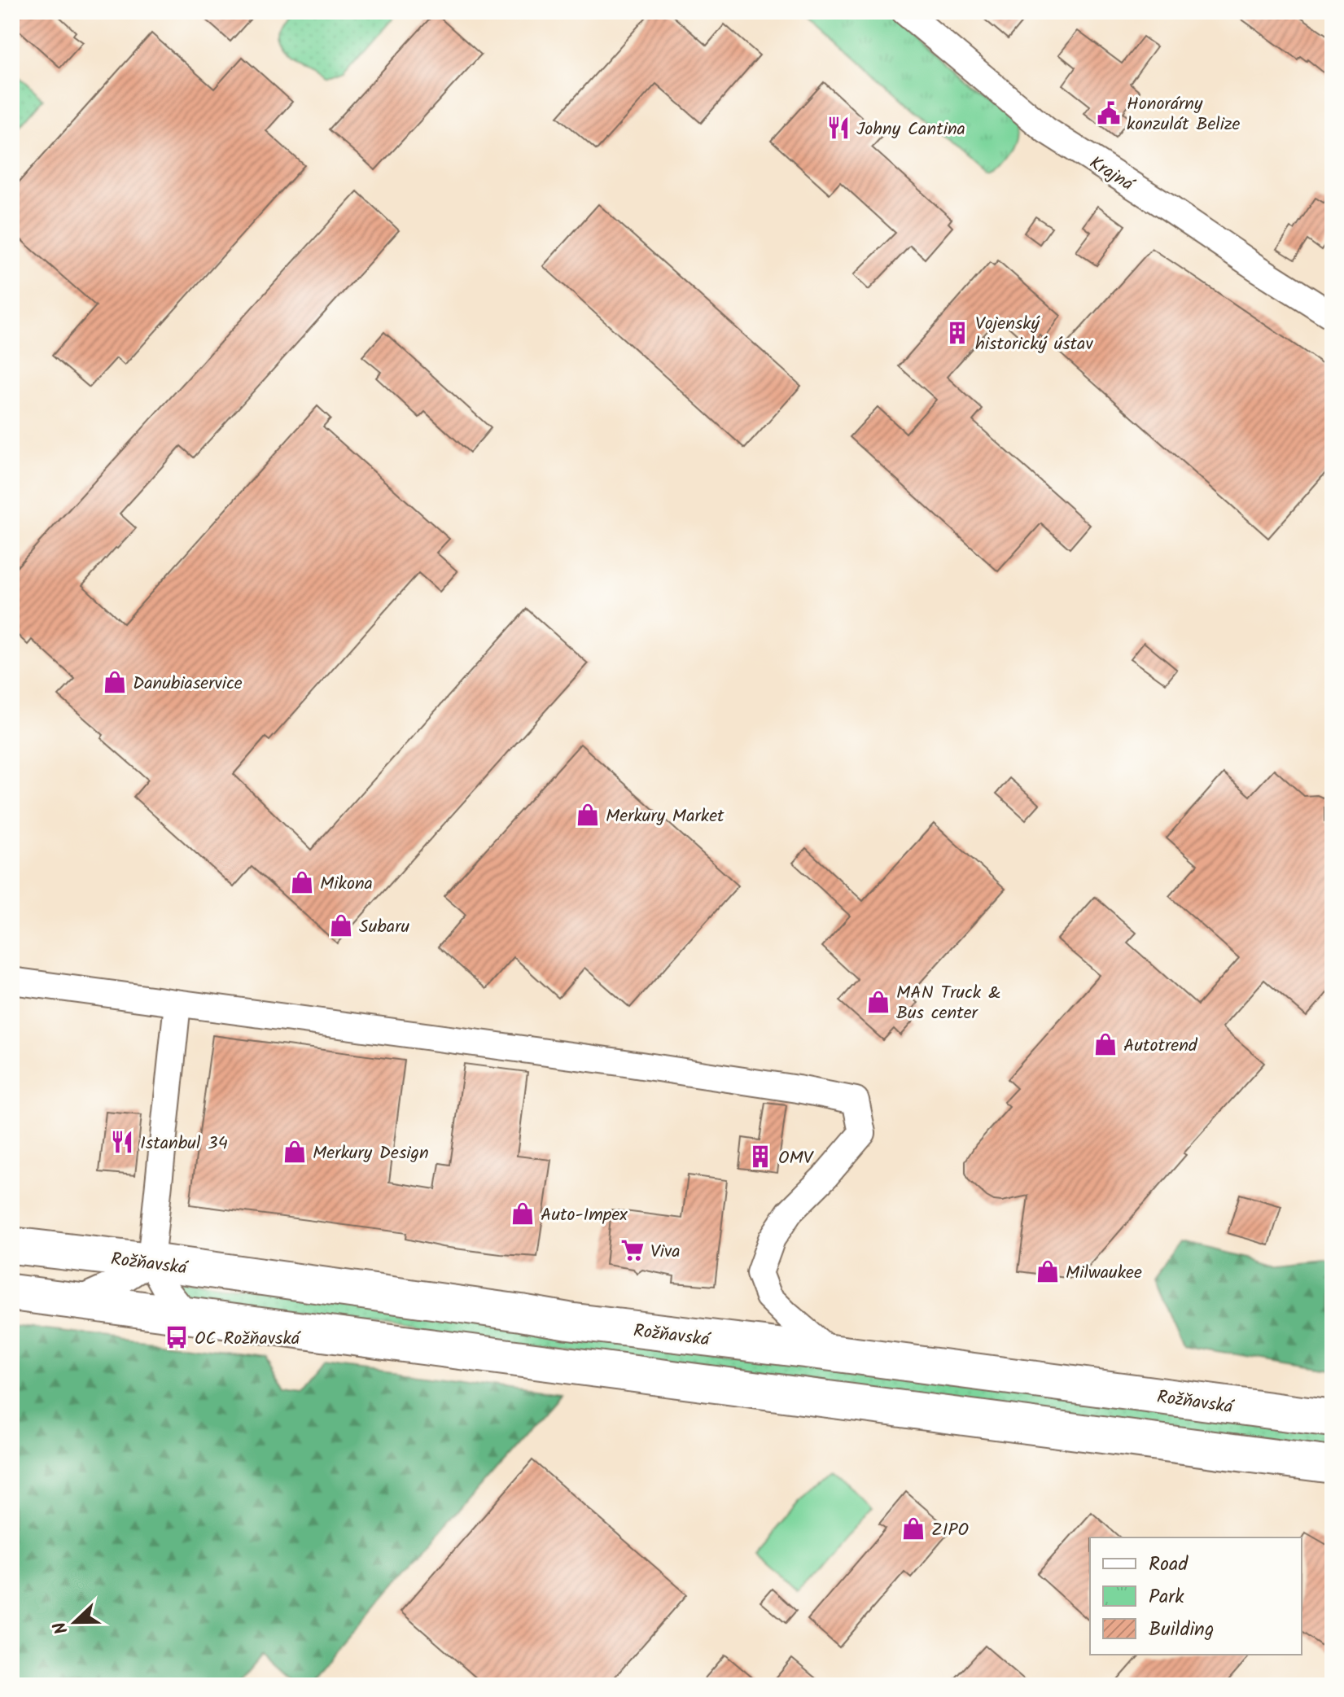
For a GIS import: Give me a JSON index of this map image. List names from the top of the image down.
{
  "streets": {
    "main road": ["Rožňavská"],
    "street": ["Krajná"]
  },
  "places": {
    "public building": ["Honorárny konzulát Belize"],
    "restaurant": ["Johny Cantina", "Istanbul 34"],
    "building": ["Vojenský historický ústav", "OMV"],
    "shop": [
      "Danubiaservice",
      "Merkury Market",
      "Mikona",
      "Subaru",
      "MAN Truck & Bus center",
      "Autotrend",
      "Merkury Design",
      "Auto-Impex",
      "Milwaukee",
      "ZIPO"
    ],
    "supermarket": ["Viva"],
    "bus stop": ["OC Rožňavská"]
  },
  "legend": ["Road", "Park", "Building"],
  "north": "left"
}
